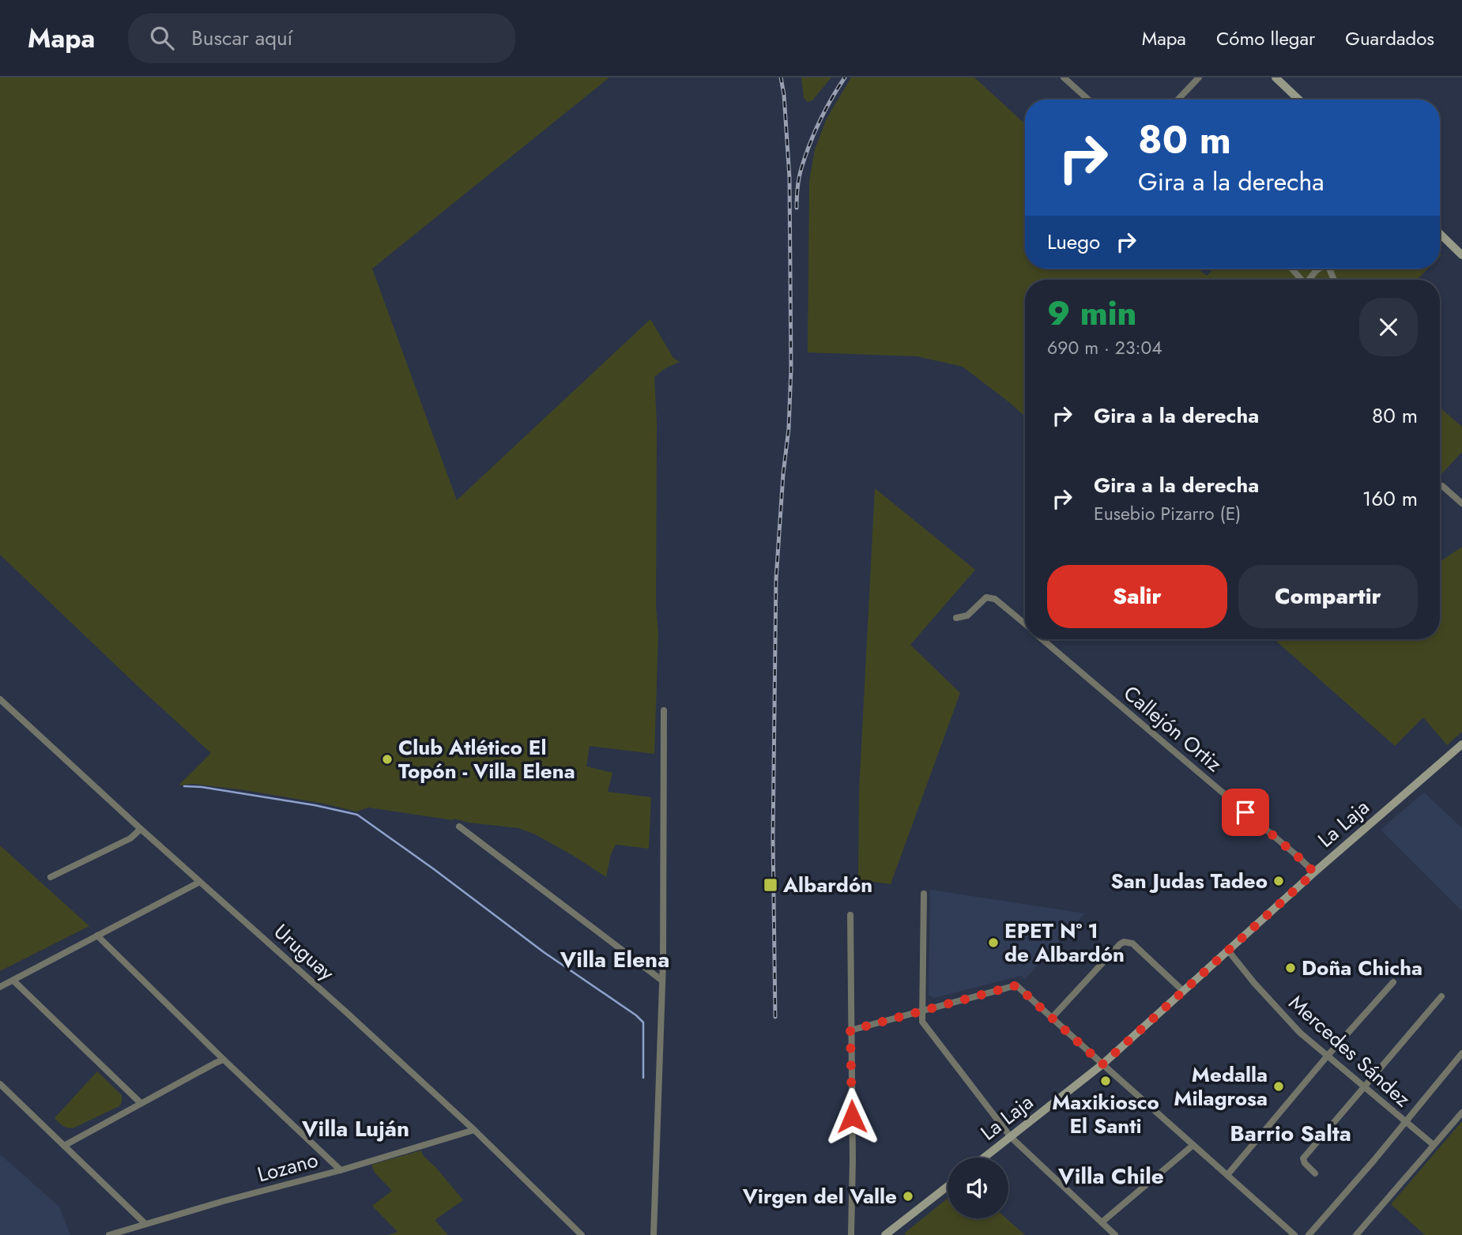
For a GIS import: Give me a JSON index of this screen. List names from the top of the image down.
{
  "streets": {
    "main road": ["La Laja"],
    "street": [
      "Callejón Ortiz",
      "Uruguay",
      "Mercedes Sández",
      "Lozano"
    ]
  },
  "crossings": [
    ["Callejón Ortiz", "La Laja"],
    ["La Laja", "Mercedes Sández"],
    ["Uruguay", "Lozano"]
  ],
  "districts": [
    "Villa Elena",
    "Villa Luján",
    "Barrio Salta",
    "Villa Chile"
  ],
  "places": {
    "other": [
      "Club Atlético El Topón - Villa Elena",
      "San Judas Tadeo",
      "EPET Nº 1 de Albardón",
      "Doña Chicha",
      "Maxikiosco El Santi",
      "Medalla Milagrosa",
      "Virgen del Valle"
    ],
    "transit": ["Albardón"]
  },
  "page": {
    "header": "Mapa",
    "search": "Buscar aquí",
    "nav": ["Mapa", "Cómo llegar", "Guardados"],
    "turn": ["80 m", "Gira a la derecha"],
    "then": "Luego",
    "heading": ["9 min", "690 m · 23:04"],
    "list": [
      {
        "name": "Gira a la derecha",
        "value": "80 m"
      },
      {
        "name": "Gira a la derecha",
        "note": "Eusebio Pizarro (E)",
        "value": "160 m"
      }
    ],
    "buttons": ["Salir", "Compartir"]
  }
}
